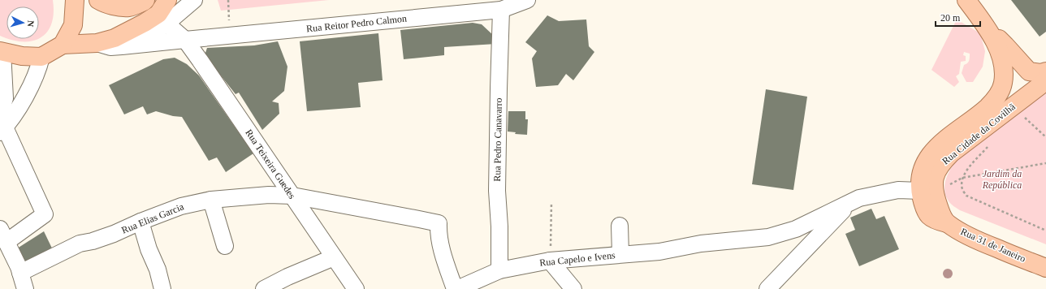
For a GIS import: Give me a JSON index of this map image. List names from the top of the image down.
{
  "streets": {
    "main road": ["Rua Cidade da Covilhã", "Rua 31 de Janeiro"],
    "street": [
      "Rua Reitor Pedro Calmon",
      "Rua Pedro Canavarro",
      "Rua Teixeira Guedes",
      "Rua Elias Garcia",
      "Rua Capelo e Ivens"
    ]
  },
  "crossings": [
    ["Rua Reitor Pedro Calmon", "Rua Pedro Canavarro"],
    ["Rua Reitor Pedro Calmon", "Rua Teixeira Guedes"],
    ["Rua Cidade da Covilhã", "Rua 31 de Janeiro"],
    ["Rua Pedro Canavarro", "Rua Capelo e Ivens"],
    ["Rua Teixeira Guedes", "Rua Elias Garcia"],
    ["Rua Elias Garcia", "Rua Capelo e Ivens"]
  ],
  "parks": ["Jardim da República"],
  "scale_bar": "20 m",
  "north": "right"
}
